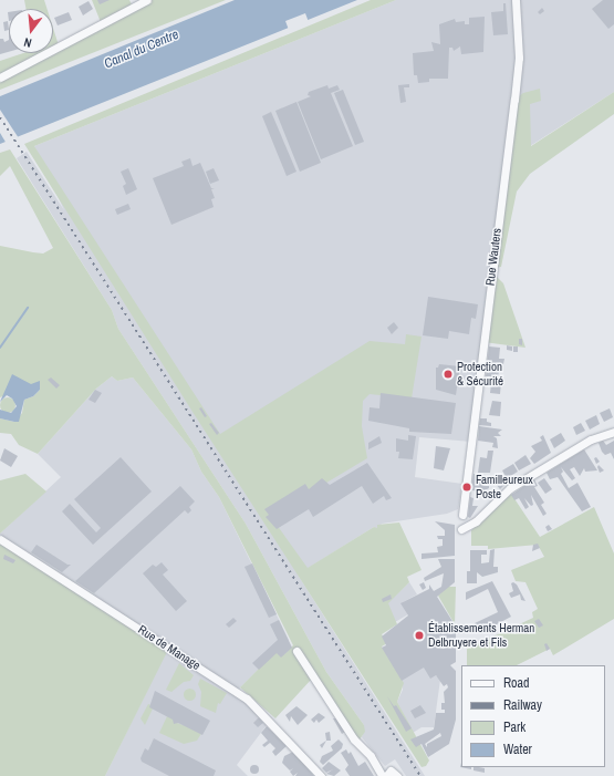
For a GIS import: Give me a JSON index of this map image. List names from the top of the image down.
{
  "streets": {
    "street": ["Rue Wauters", "Rue de Manage"]
  },
  "water": ["Canal du Centre"],
  "places": ["Protection & Sécurité", "Familleureux Poste", "Établissements Herman Delbruyere et Fils"],
  "legend": [
    "Road",
    "Railway",
    "Park",
    "Water"
  ],
  "north": "bottom"
}
